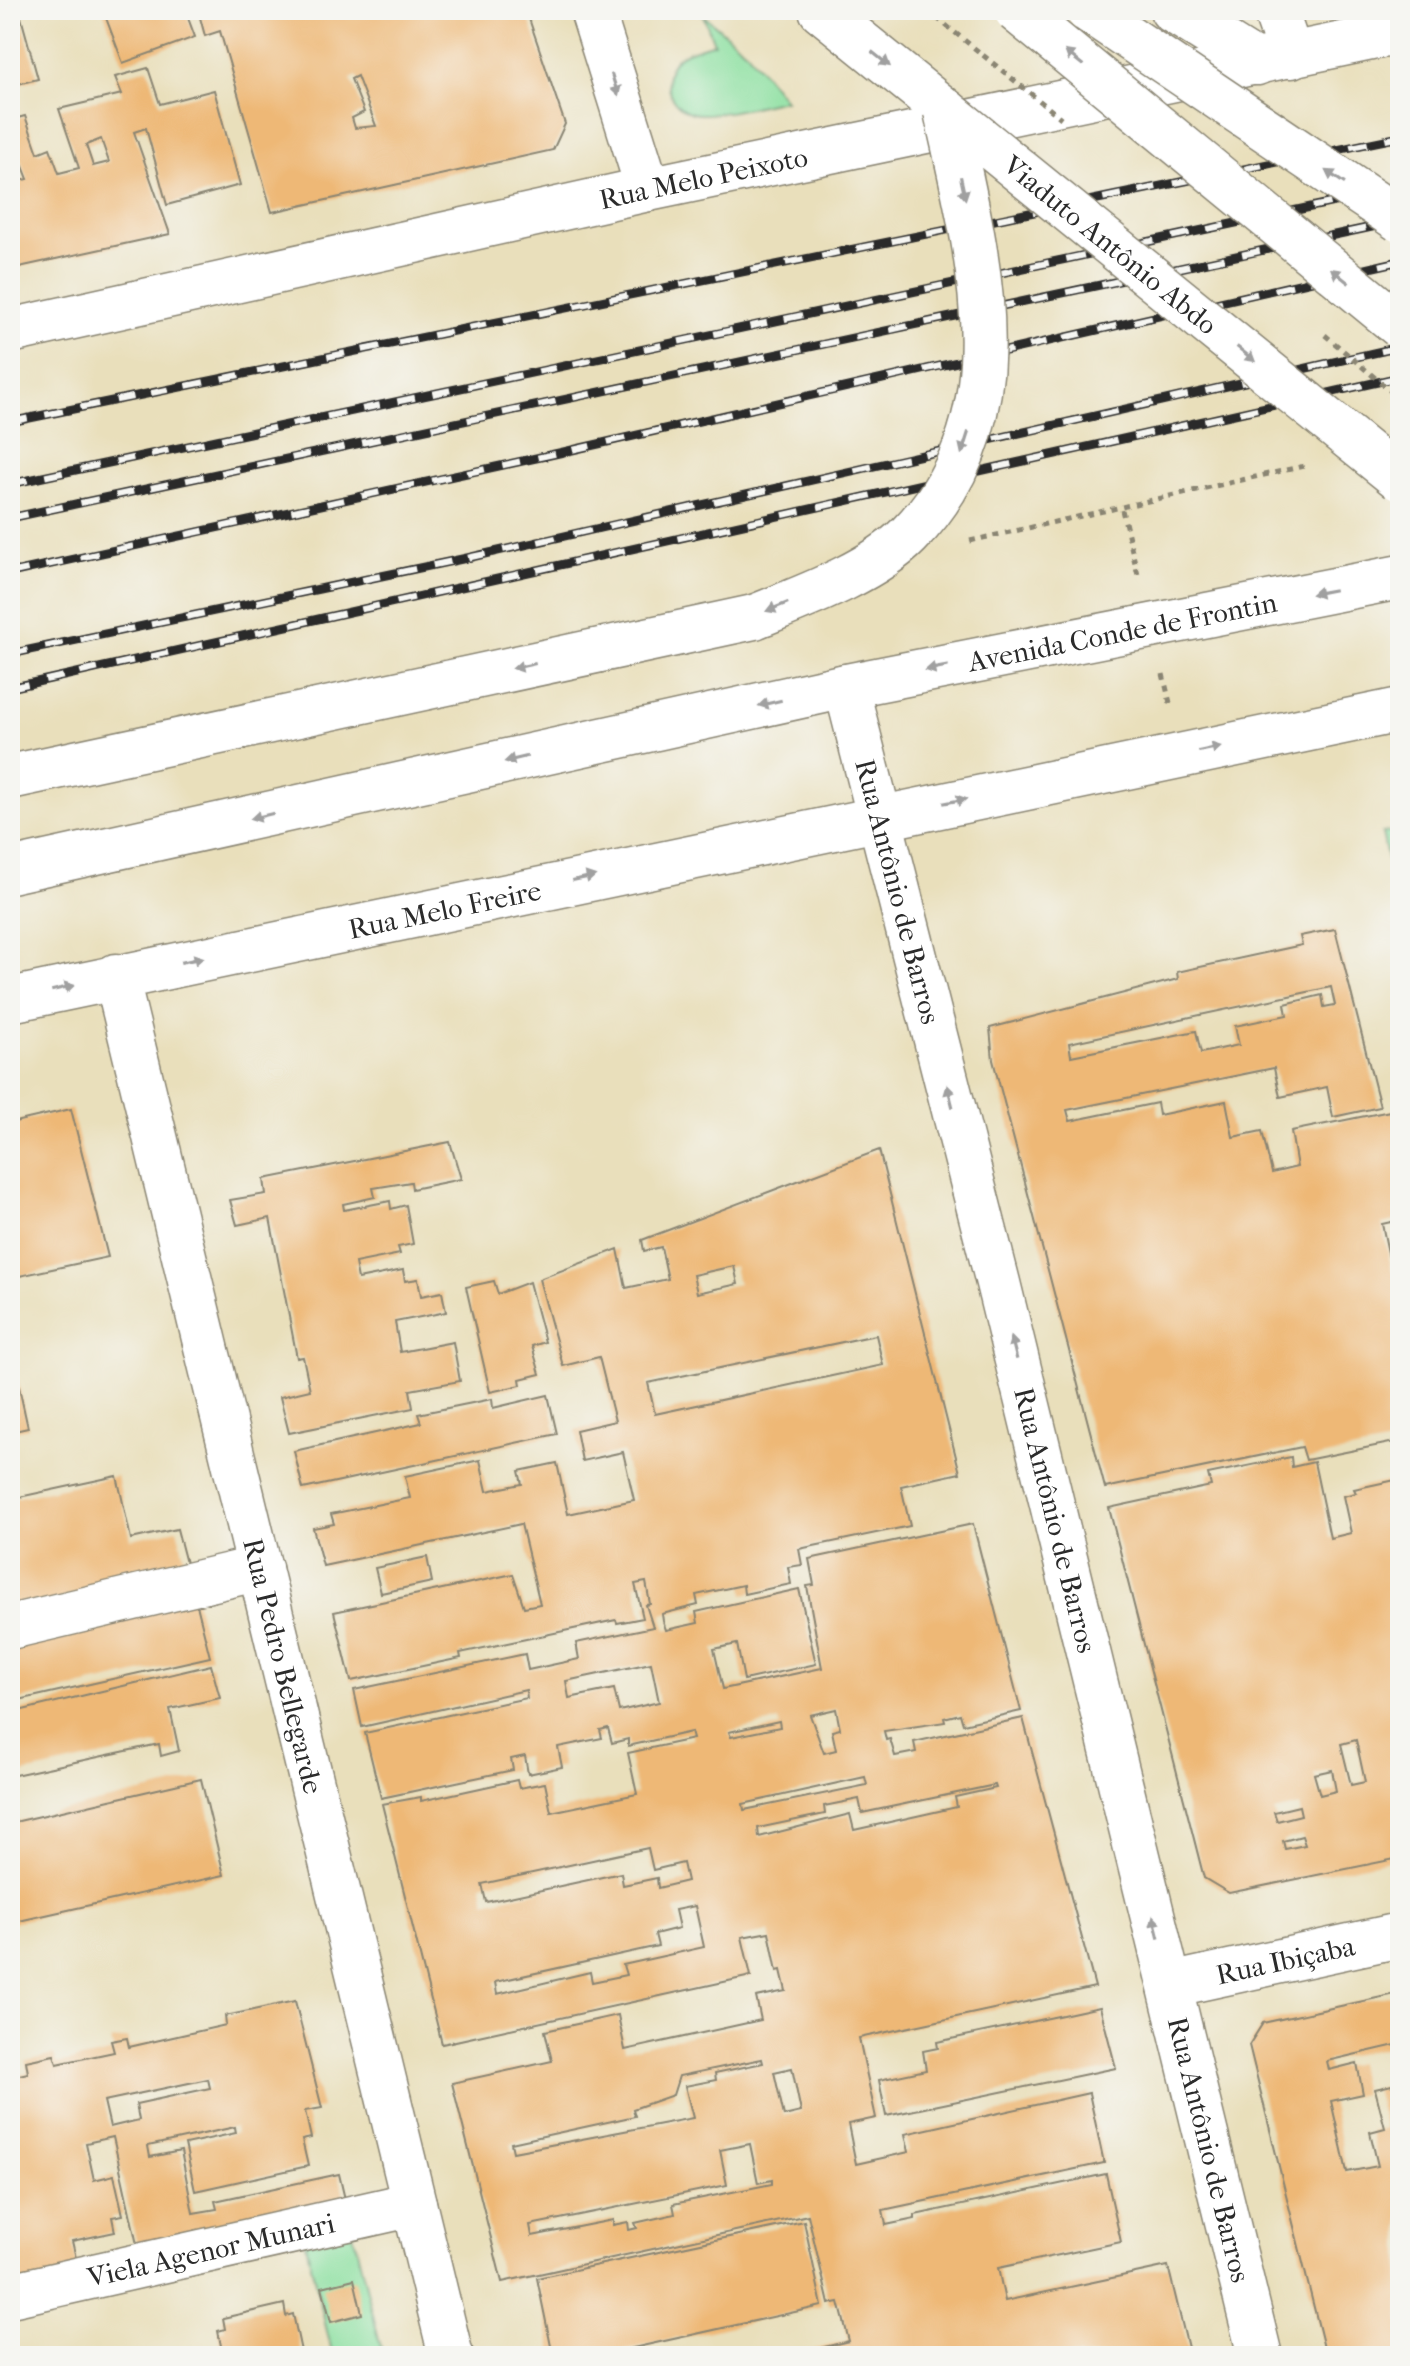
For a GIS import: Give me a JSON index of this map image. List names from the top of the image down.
{
  "streets": {
    "main road": [
      "Rua Melo Peixoto",
      "Viaduto Antônio Abdo",
      "Avenida Conde de Frontin",
      "Rua Antônio de Barros",
      "Rua Melo Freire",
      "Rua Pedro Bellegarde",
      "Rua Ibiçaba",
      "Viela Agenor Munari"
    ]
  },
  "crossings": [
    ["Avenida Conde de Frontin", "Rua Antônio de Barros"],
    ["Rua Antônio de Barros", "Rua Melo Freire"],
    ["Rua Antônio de Barros", "Rua Ibiçaba"],
    ["Rua Melo Freire", "Rua Pedro Bellegarde"],
    ["Rua Pedro Bellegarde", "Viela Agenor Munari"]
  ],
  "one_way": ["Rua Antônio de Barros"]
}
